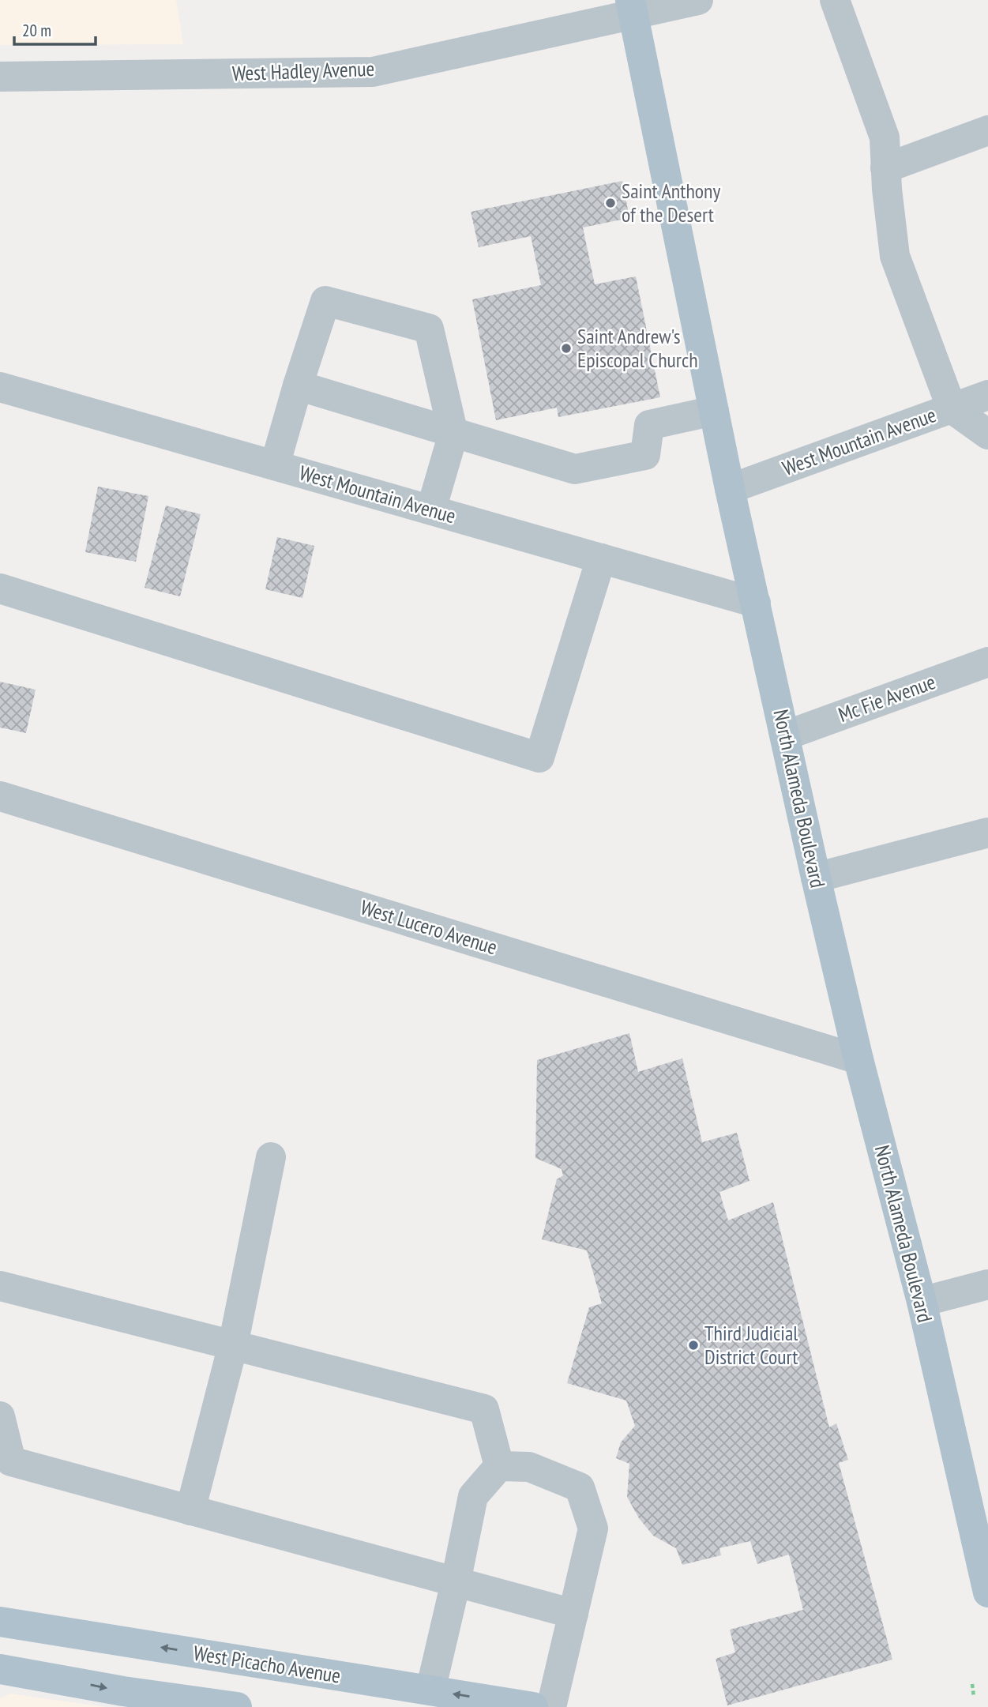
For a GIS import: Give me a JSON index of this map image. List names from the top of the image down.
{
  "streets": {
    "main road": ["North Alameda Boulevard", "West Picacho Avenue"],
    "street": [
      "West Hadley Avenue",
      "West Mountain Avenue",
      "Mc Fie Avenue",
      "West Lucero Avenue"
    ]
  },
  "crossings": [
    ["West Hadley Avenue", "North Alameda Boulevard"],
    ["West Mountain Avenue", "North Alameda Boulevard"],
    ["Mc Fie Avenue", "North Alameda Boulevard"],
    ["North Alameda Boulevard", "West Lucero Avenue"]
  ],
  "places": ["Saint Anthony of the Desert", "Saint Andrew's Episcopal Church", "Third Judicial District Court"],
  "scale_bar": "20 m"
}
